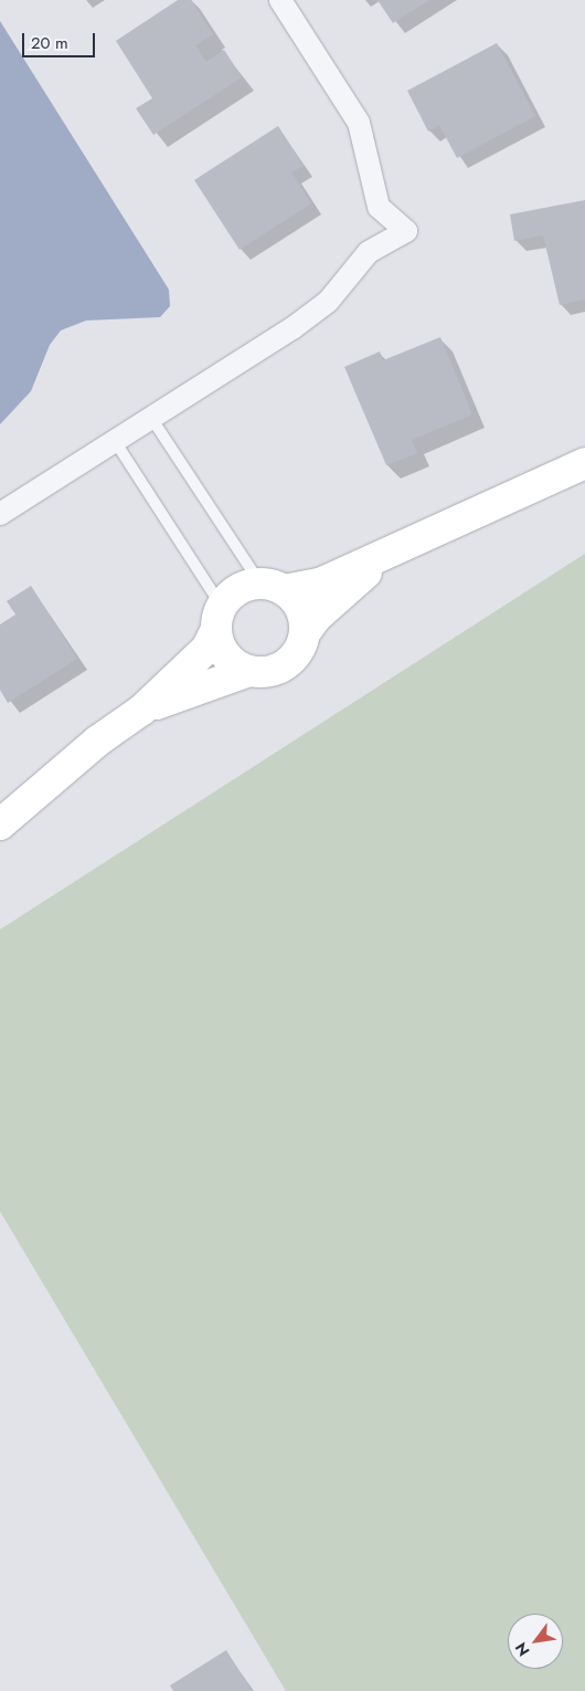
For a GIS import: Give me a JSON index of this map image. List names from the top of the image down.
{
  "scale_bar": "20 m",
  "north": "bottom left"
}
